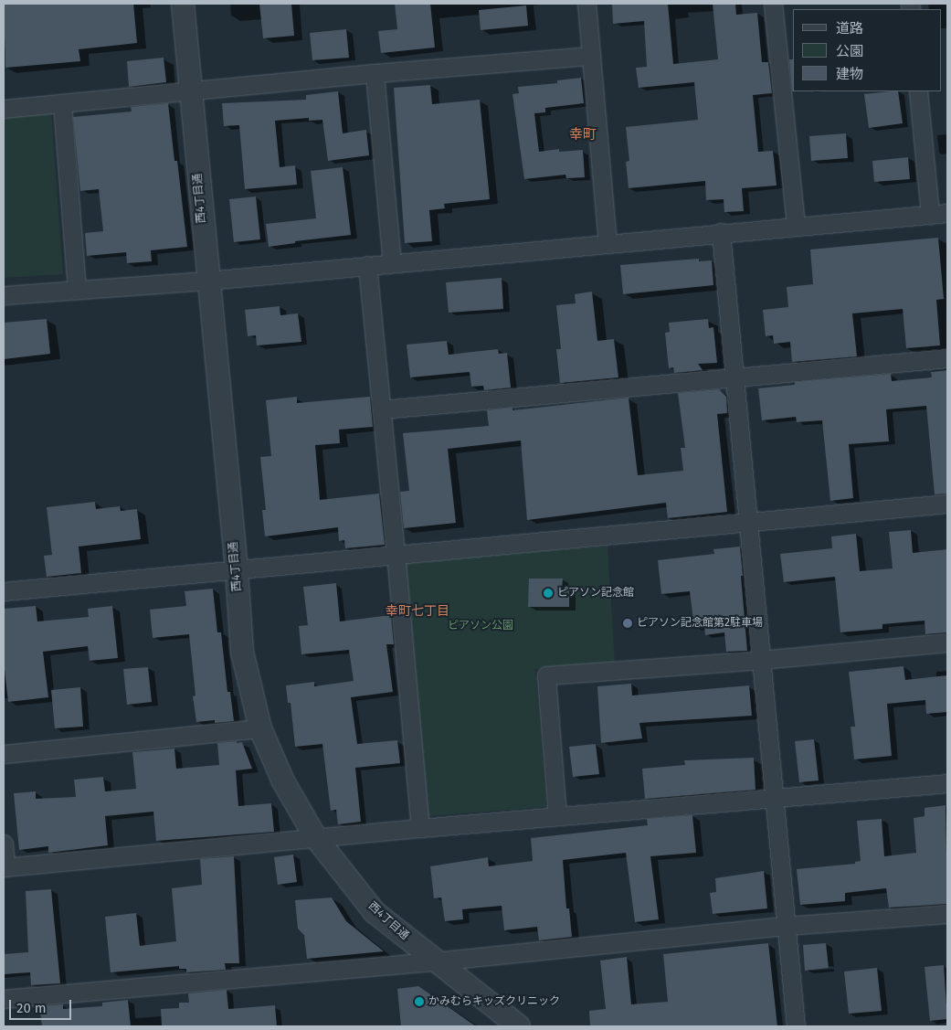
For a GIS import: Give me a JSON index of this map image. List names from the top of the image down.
{
  "streets": {
    "street": ["西4丁目通"]
  },
  "districts": ["幸町", "幸町七丁目"],
  "parks": ["ピアソン公園"],
  "places": ["ピアソン記念館", "ピアソン記念館第2駐車場", "かみむらキッズクリニック"],
  "legend": ["道路", "公園", "建物"],
  "scale_bar": "20 m"
}
